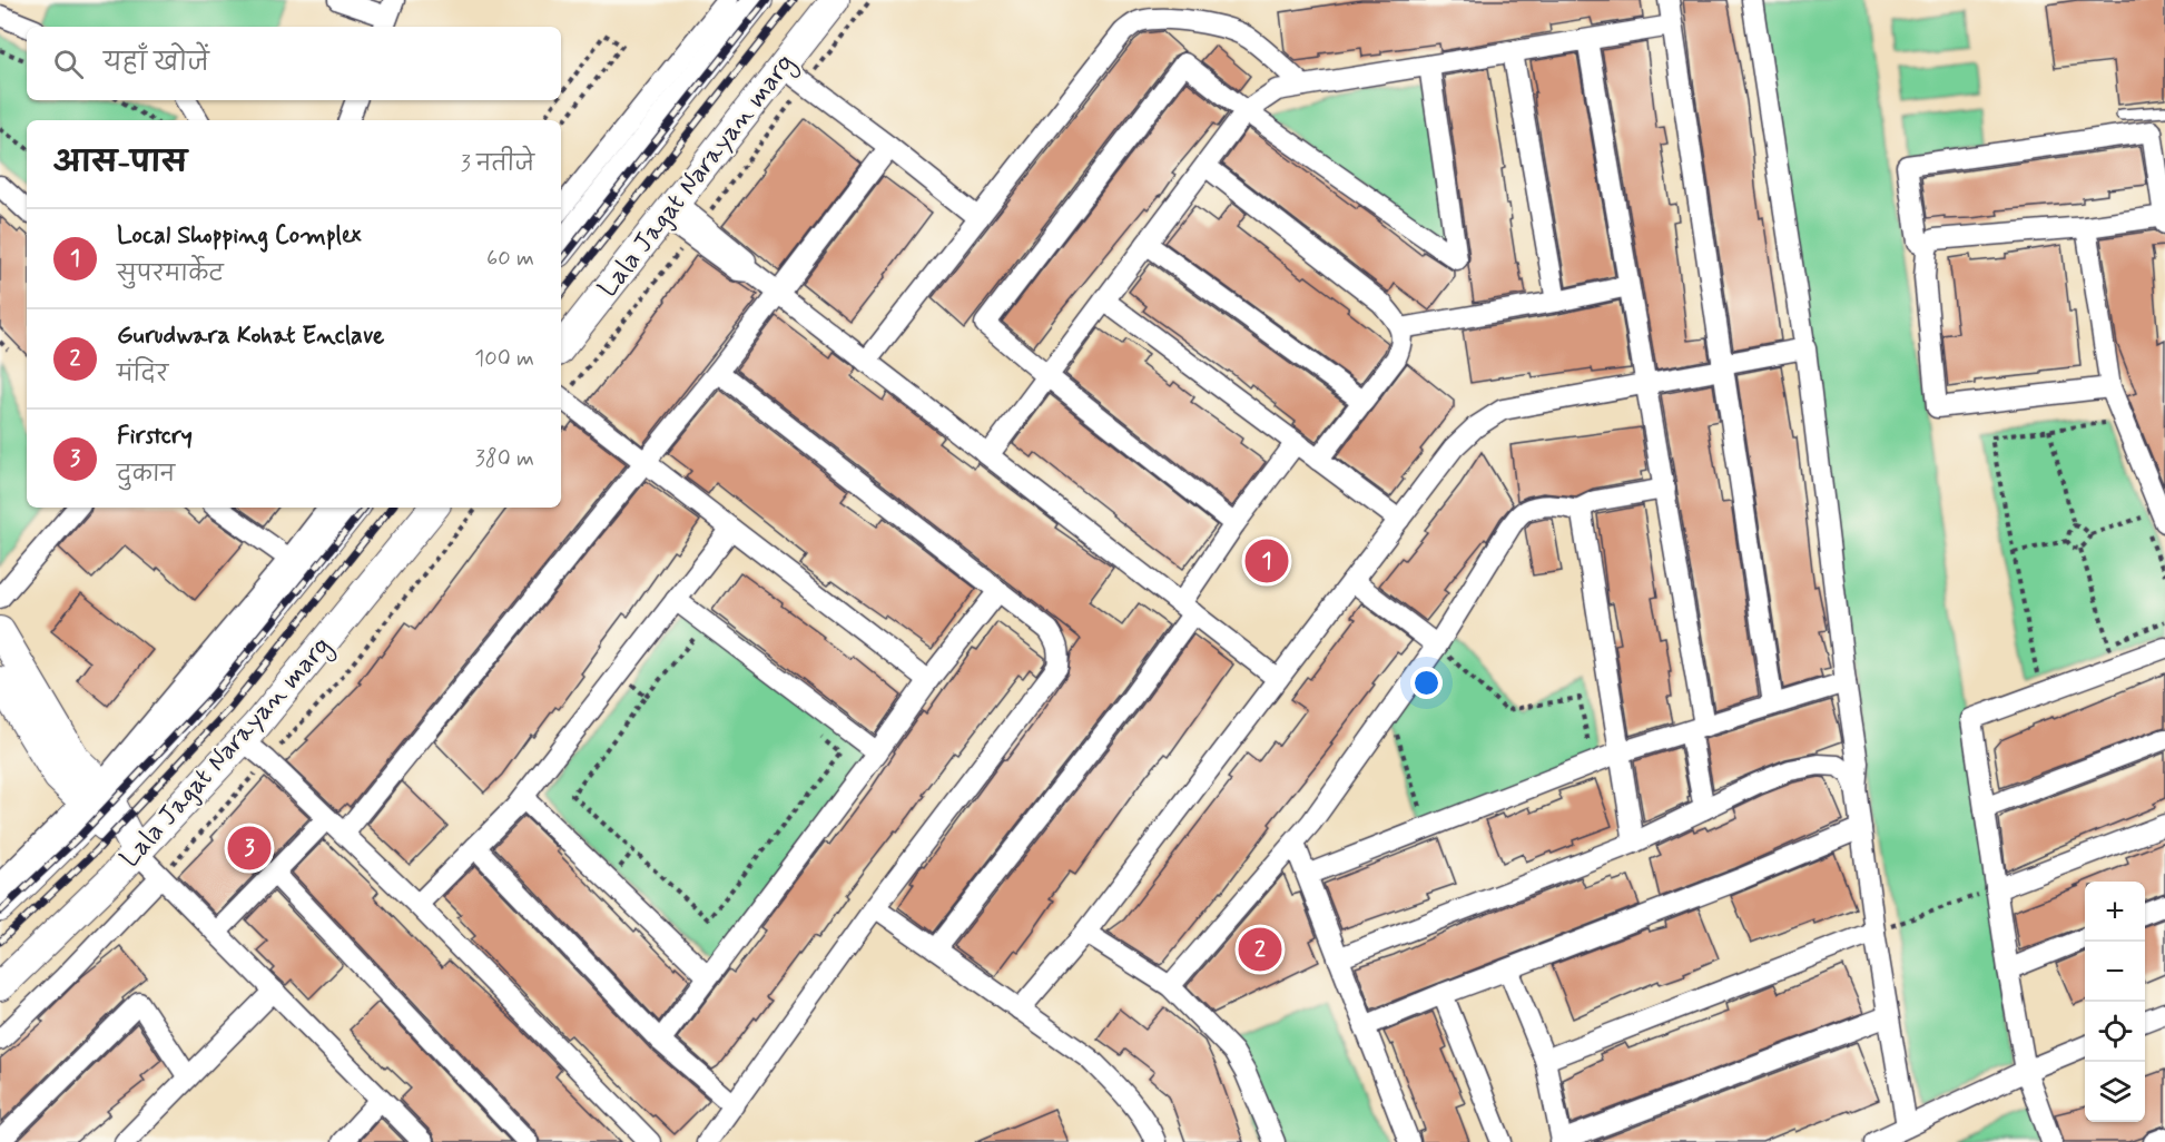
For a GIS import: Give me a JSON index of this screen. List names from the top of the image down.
{
  "streets": {
    "main road": ["Lala Jagat Narayan marg"]
  },
  "page": {
    "search": "यहाँ खोजें",
    "heading": ["आस-पास", "3 नतीजे"],
    "list": [
      {
        "mark": "1",
        "name": "Local Shopping Complex",
        "note": "सुपरमार्केट",
        "value": "60 m"
      },
      {
        "mark": "2",
        "name": "Gurudwara Kohat Enclave",
        "note": "मंदिर",
        "value": "100 m"
      },
      {
        "mark": "3",
        "name": "Firstcry",
        "note": "दुकान",
        "value": "380 m"
      }
    ],
    "pins": ["1", "3", "2"],
    "map_buttons": ["+", "−"]
  }
}
